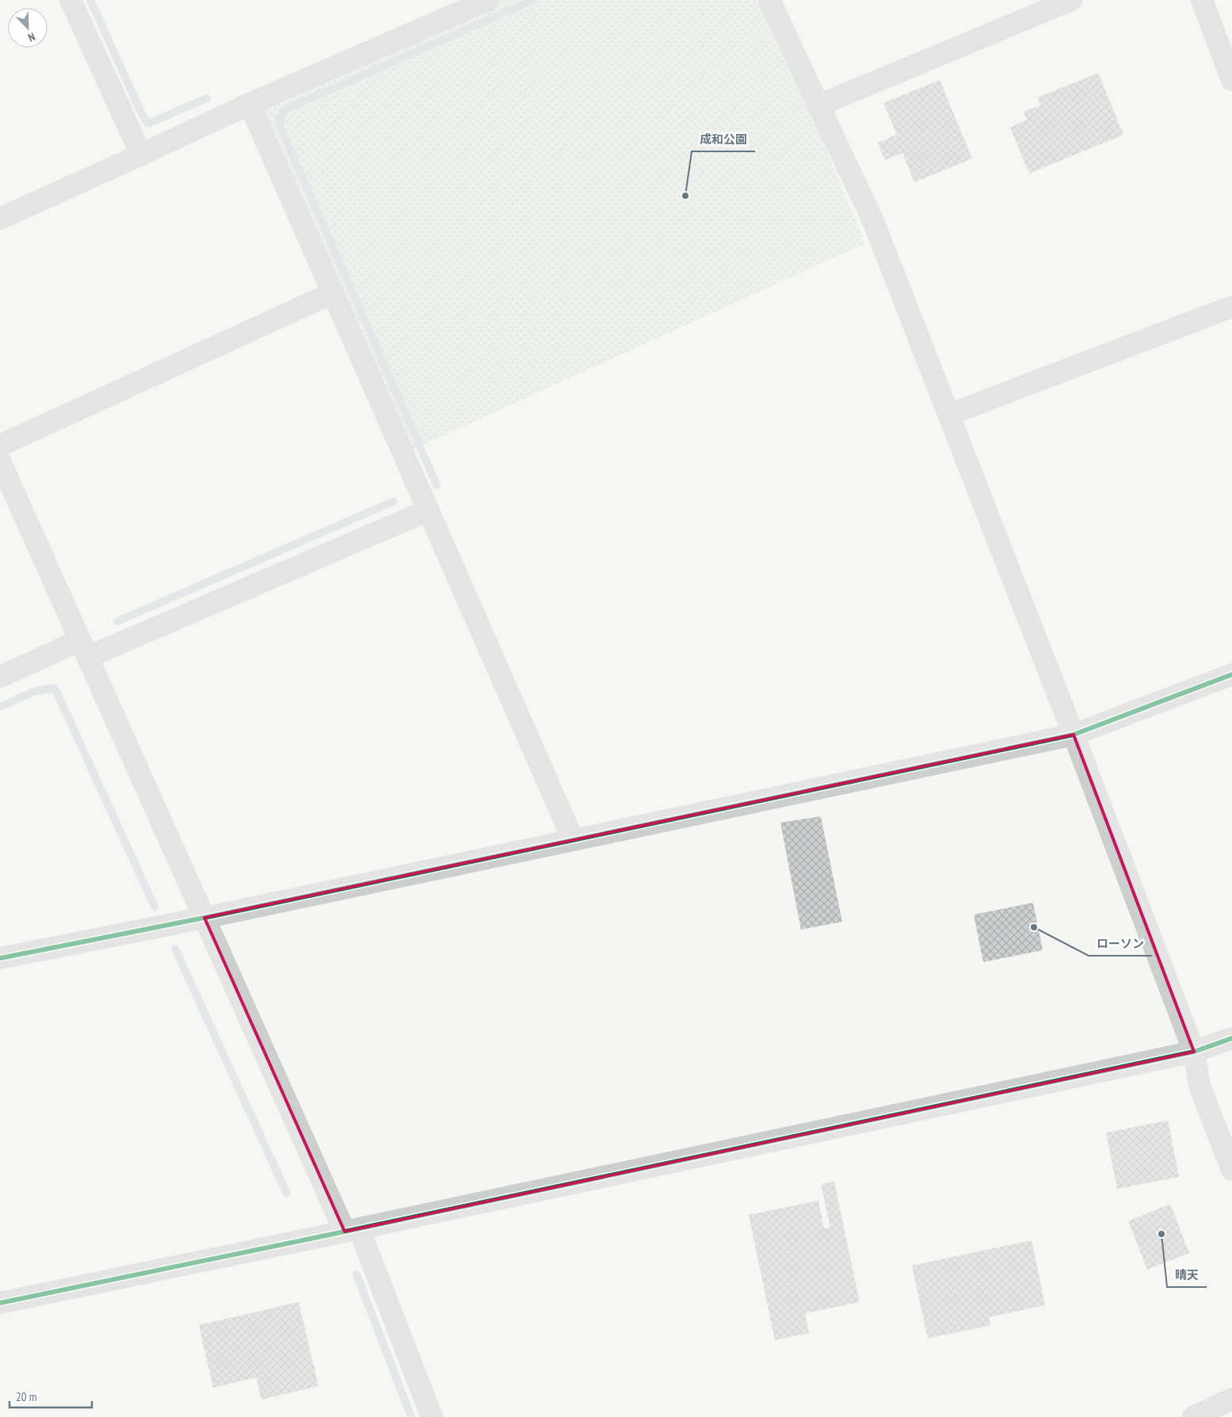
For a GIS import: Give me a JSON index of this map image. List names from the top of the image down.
{
  "places": ["成和公園", "ローソン", "晴天"],
  "scale_bar": "20 m",
  "north": "bottom right"
}
